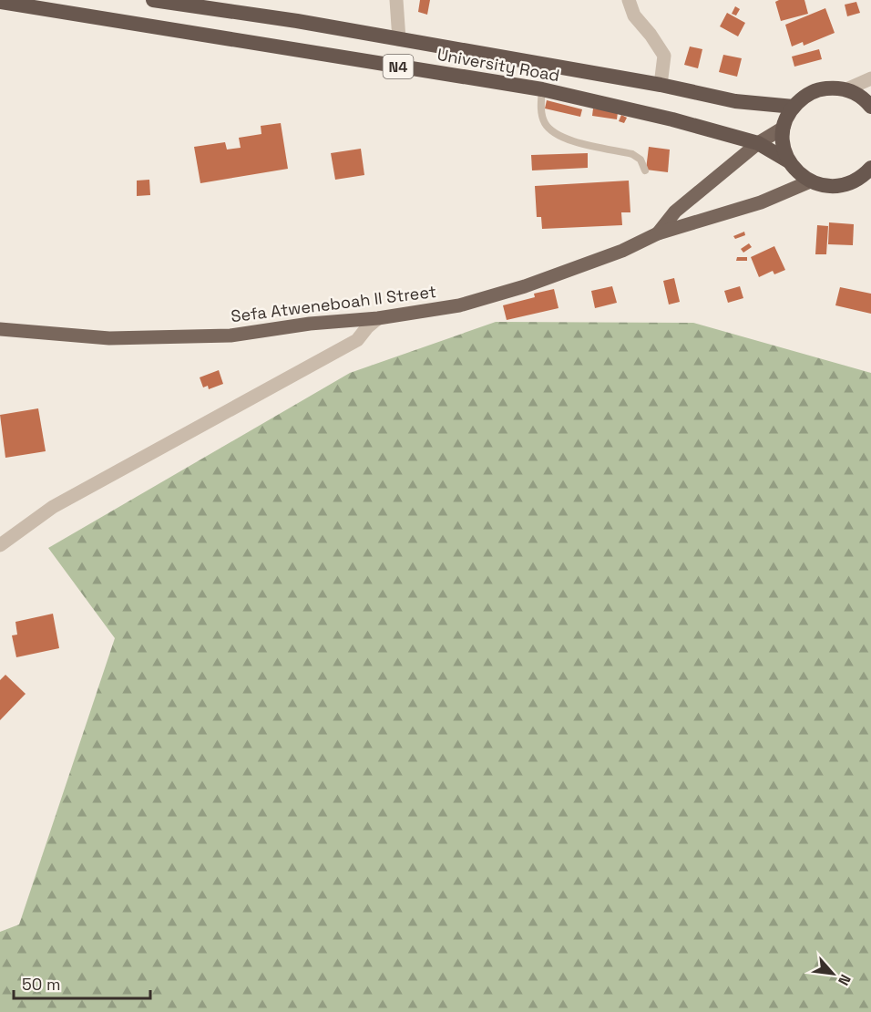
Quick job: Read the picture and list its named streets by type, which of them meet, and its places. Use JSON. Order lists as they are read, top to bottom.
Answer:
{
  "streets": {
    "highway": ["University Road", "N4"],
    "main road": ["Sefa Atweneboah II Street"]
  },
  "crossings": [
    ["University Road", "N4"],
    ["University Road", "Sefa Atweneboah II Street"],
    ["N4", "Sefa Atweneboah II Street"]
  ],
  "scale_bar": "50 m",
  "north": "bottom right"
}
